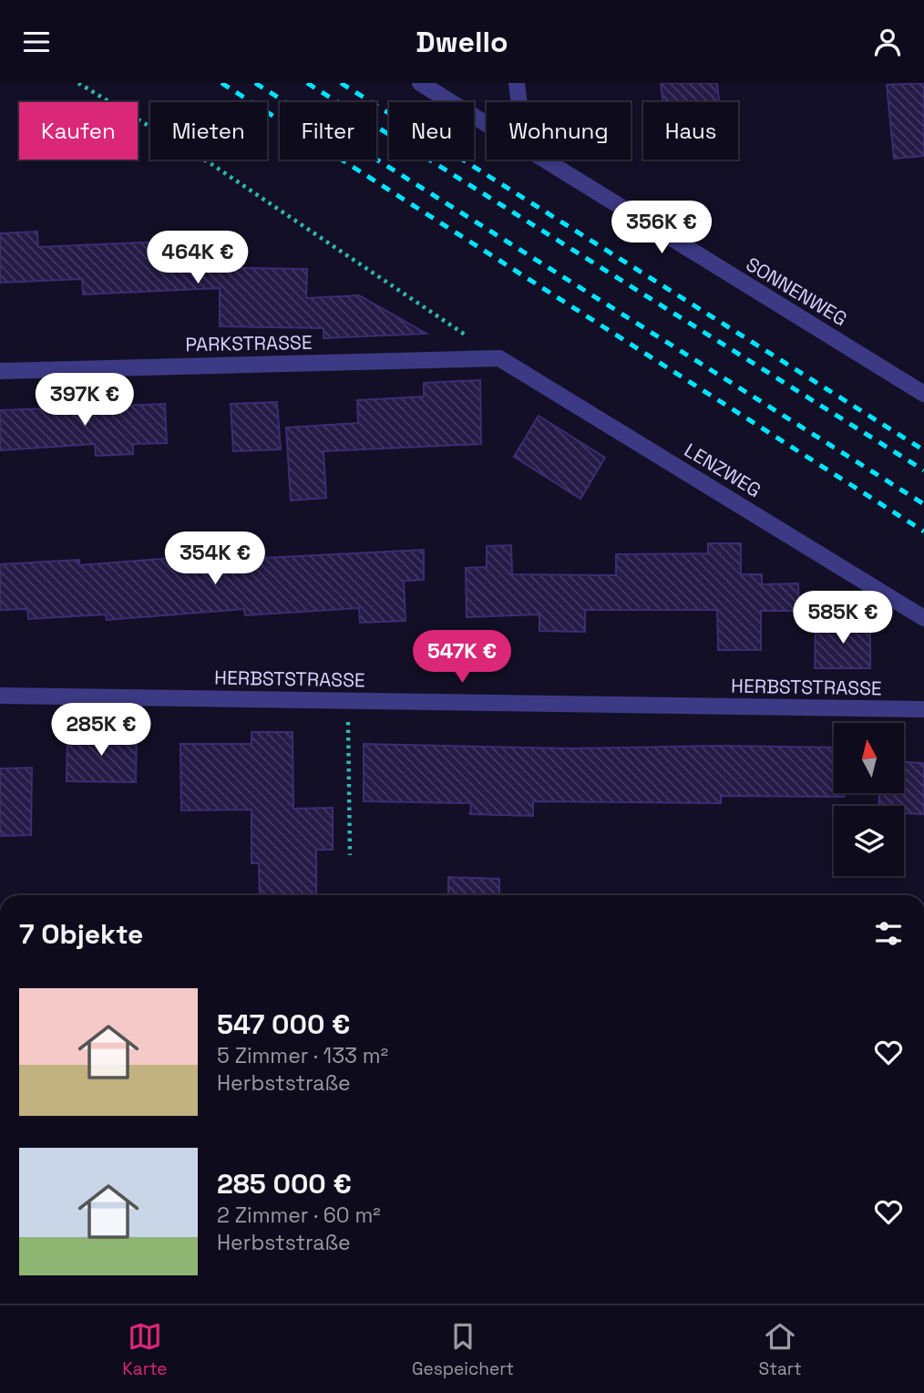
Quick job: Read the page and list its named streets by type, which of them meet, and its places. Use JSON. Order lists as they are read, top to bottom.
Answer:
{
  "streets": {
    "street": [
      "SONNENWEG",
      "PARKSTRASSE",
      "LENZWEG",
      "HERBSTSTRASSE"
    ]
  },
  "crossings": [
    ["PARKSTRASSE", "LENZWEG"]
  ],
  "north": "top",
  "page": {
    "header": "Dwello",
    "chip": [
      "Kaufen",
      "Mieten",
      "Filter",
      "Neu",
      "Wohnung",
      "Haus"
    ],
    "price": [
      "356K €",
      "464K €",
      "397K €",
      "354K €",
      "585K €",
      "547K €",
      "285K €"
    ],
    "heading": "7 Objekte",
    "list": [
      {
        "name": "547 000 €",
        "note": "5 Zimmer · 133 m² · Herbststraße"
      },
      {
        "name": "285 000 €",
        "note": "2 Zimmer · 60 m² · Herbststraße"
      }
    ],
    "tabs": ["Karte", "Gespeichert", "Start"]
  }
}
